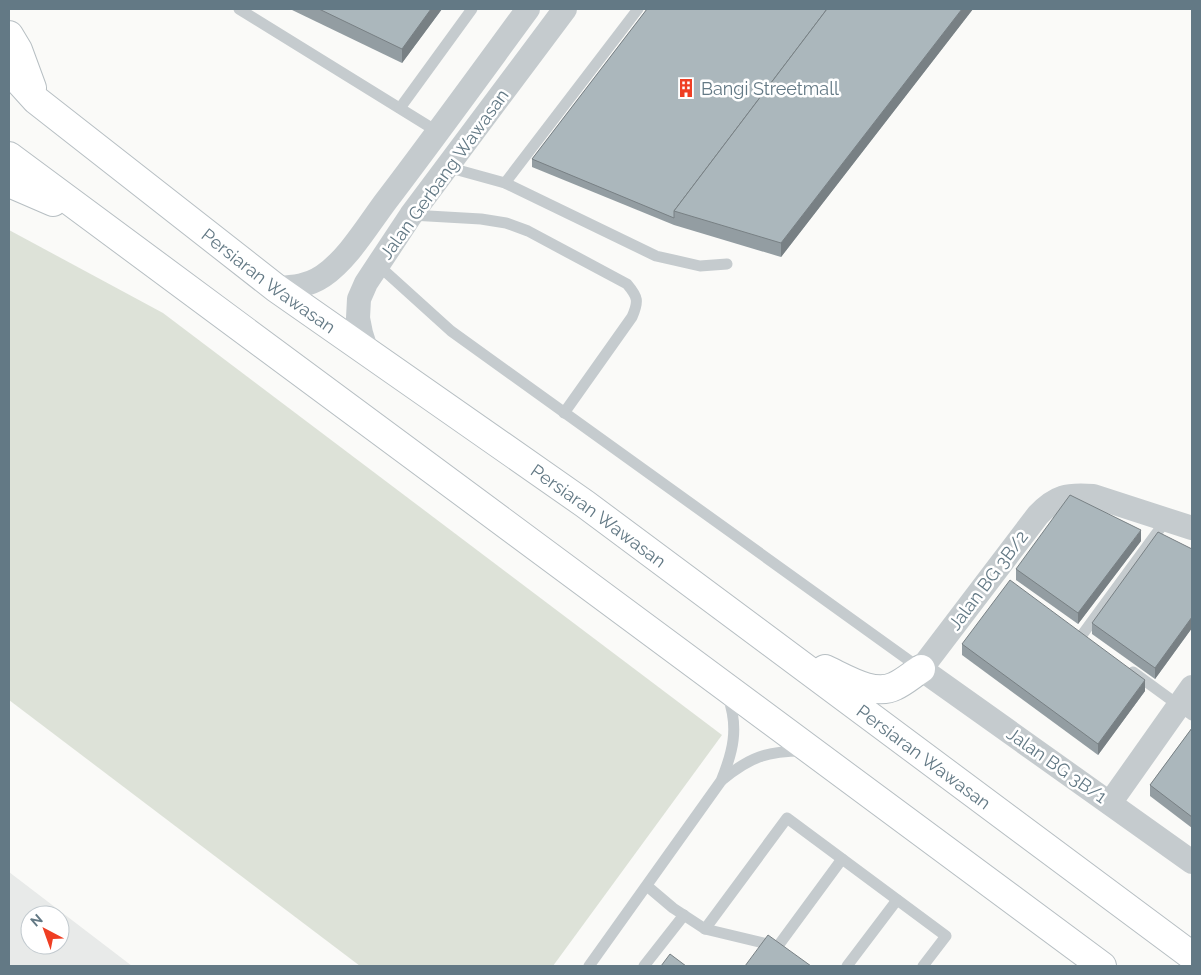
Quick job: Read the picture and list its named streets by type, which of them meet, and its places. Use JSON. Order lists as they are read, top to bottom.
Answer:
{
  "streets": {
    "main road": ["Persiaran Wawasan"],
    "street": ["Jalan Gerbang Wawasan", "Jalan BG 3B/2", "Jalan BG 3B/1"]
  },
  "crossings": [
    ["Jalan Gerbang Wawasan", "Persiaran Wawasan"],
    ["Jalan BG 3B/2", "Jalan BG 3B/1"]
  ],
  "places": {
    "building": ["Bangi Streetmall"]
  },
  "north": "top left"
}
